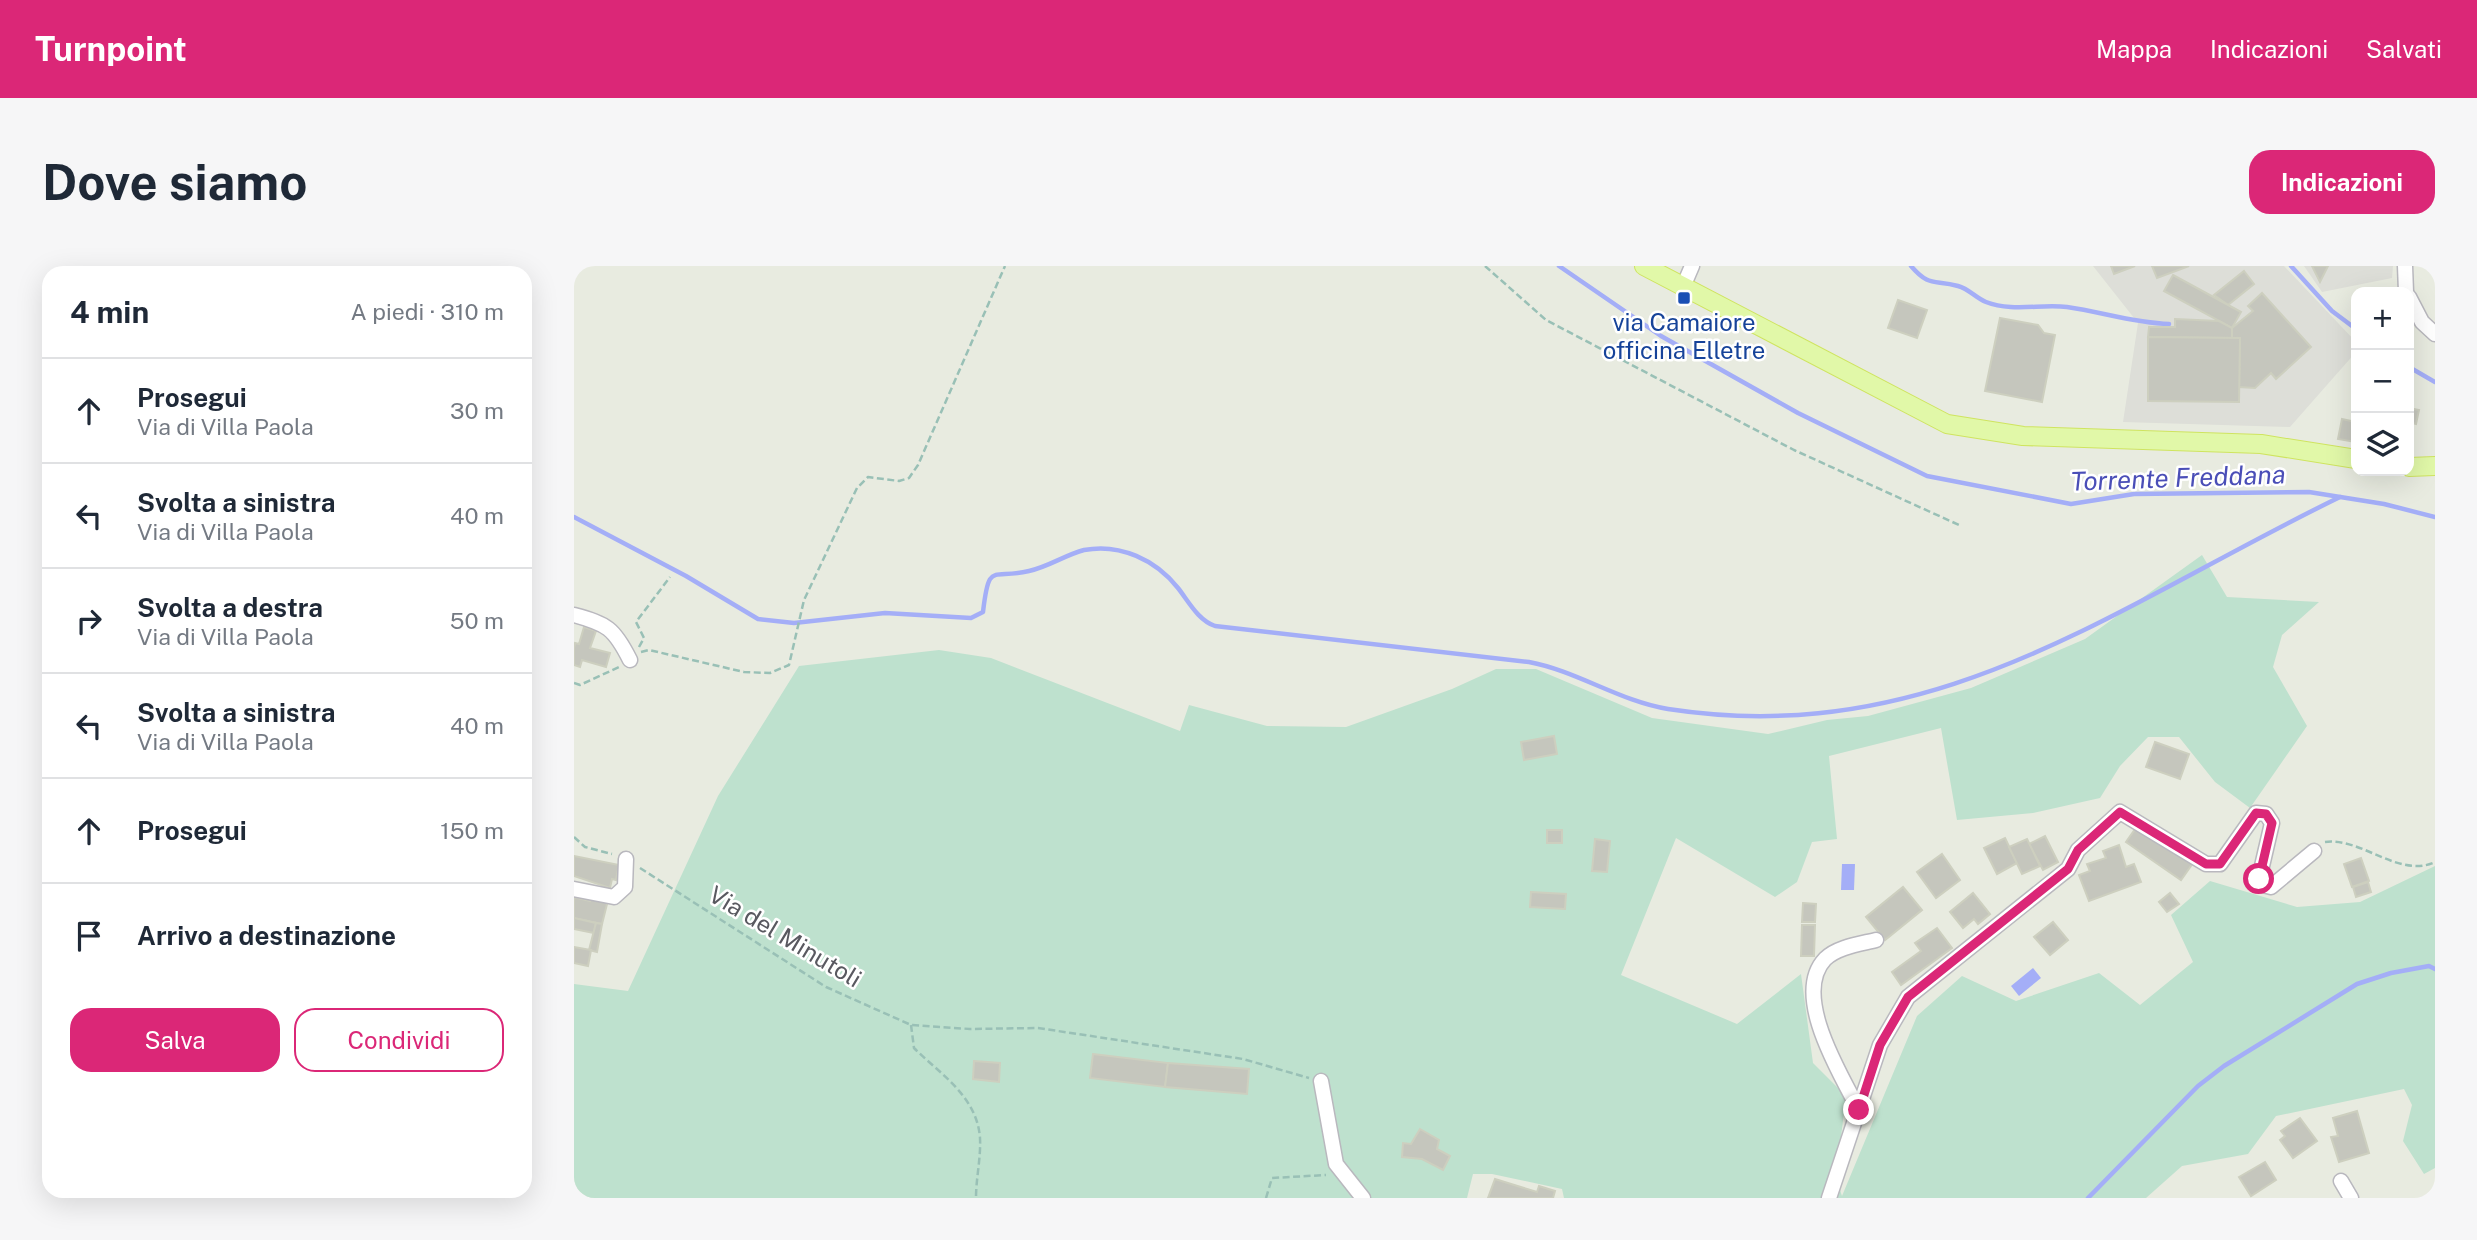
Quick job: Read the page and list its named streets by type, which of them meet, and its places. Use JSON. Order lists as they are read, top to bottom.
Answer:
{
  "streets": {
    "path": ["Via del Minutoli"]
  },
  "water": ["Torrente Freddana"],
  "places": {
    "transit": ["via Camaiore officina Elletre"]
  },
  "page": {
    "header": "Turnpoint",
    "nav": ["Mappa", "Indicazioni", "Salvati"],
    "buttons": [
      "Indicazioni",
      ["Salva", "Condividi"]
    ],
    "title": "Dove siamo",
    "heading": ["4 min", "A piedi · 310 m"],
    "map_buttons": ["+", "−"],
    "list": [
      ["Prosegui", "Via di Villa Paola", "30 m"],
      ["Svolta a sinistra", "Via di Villa Paola", "40 m"],
      ["Svolta a destra", "Via di Villa Paola", "50 m"],
      ["Svolta a sinistra", "Via di Villa Paola", "40 m"],
      ["Prosegui", "150 m"],
      "Arrivo a destinazione"
    ]
  }
}
